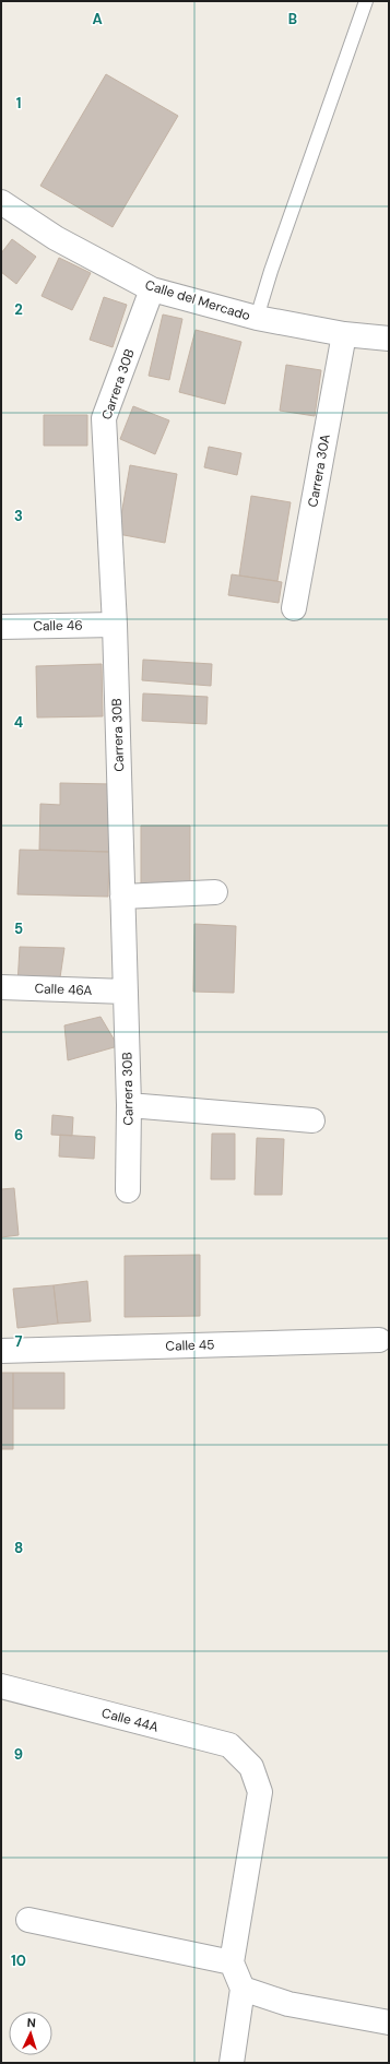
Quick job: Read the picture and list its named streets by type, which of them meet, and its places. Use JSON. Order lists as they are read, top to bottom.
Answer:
{
  "streets": {
    "street": [
      "Calle del Mercado",
      "Carrera 30B",
      "Carrera 30A",
      "Calle 46",
      "Calle 46A",
      "Calle 45",
      "Calle 44A"
    ]
  },
  "crossings": [
    ["Calle del Mercado", "Carrera 30B"],
    ["Calle del Mercado", "Carrera 30A"],
    ["Carrera 30B", "Calle 46"],
    ["Carrera 30B", "Calle 46A"]
  ],
  "north": "top",
  "grid": {
    "columns": ["A", "B"],
    "rows": [
      "1",
      "2",
      "3",
      "4",
      "5",
      "6",
      "7",
      "8",
      "9",
      "10"
    ]
  }
}
